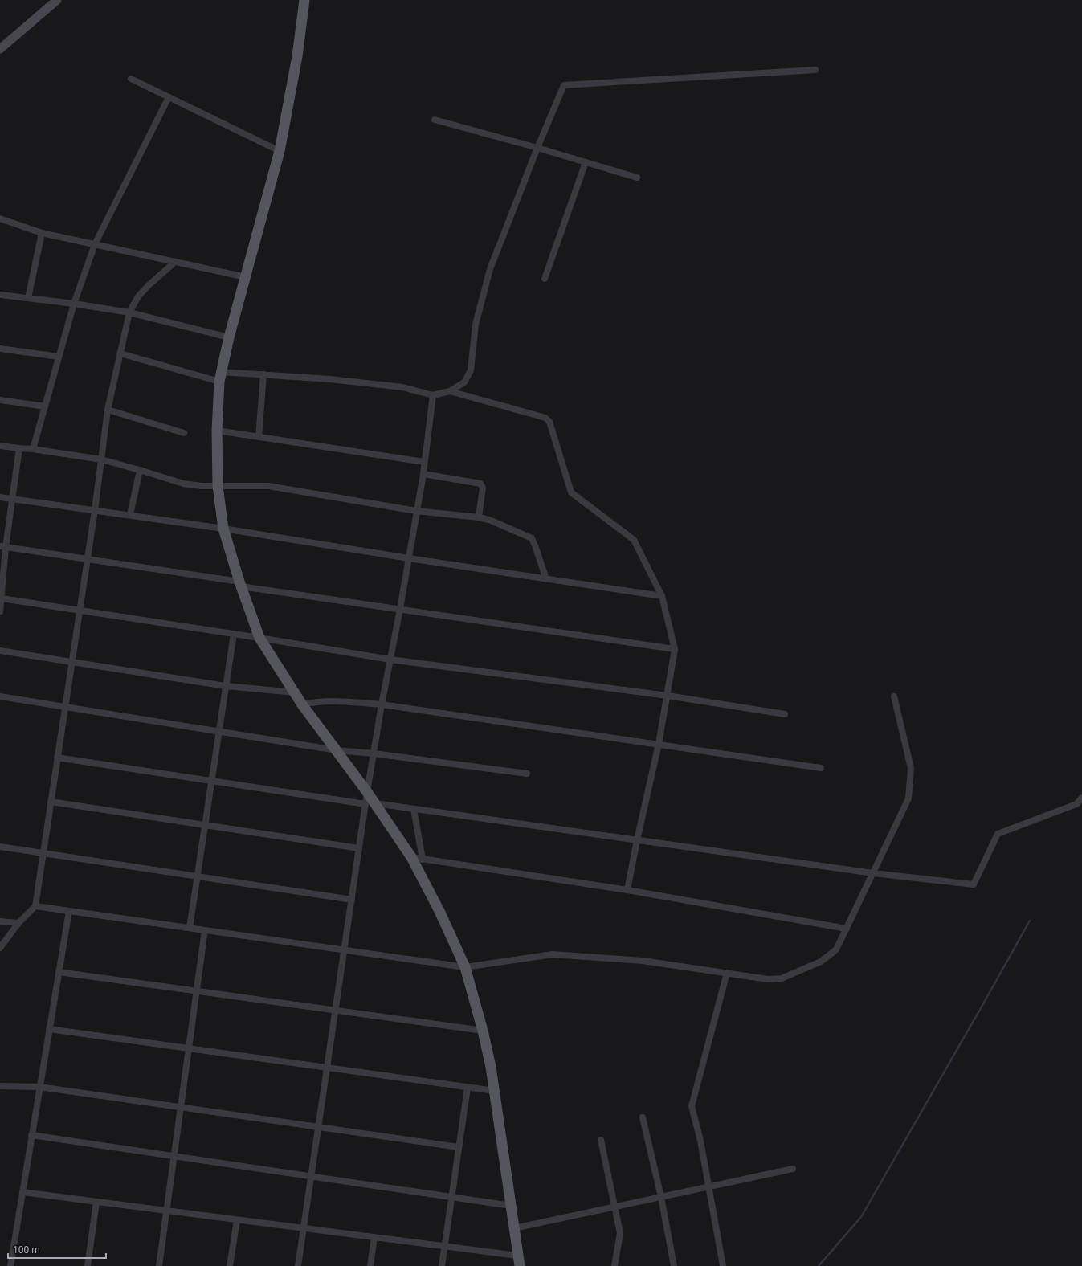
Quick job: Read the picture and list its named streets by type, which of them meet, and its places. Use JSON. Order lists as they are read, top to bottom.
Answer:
{
  "scale_bar": "100 m"
}
